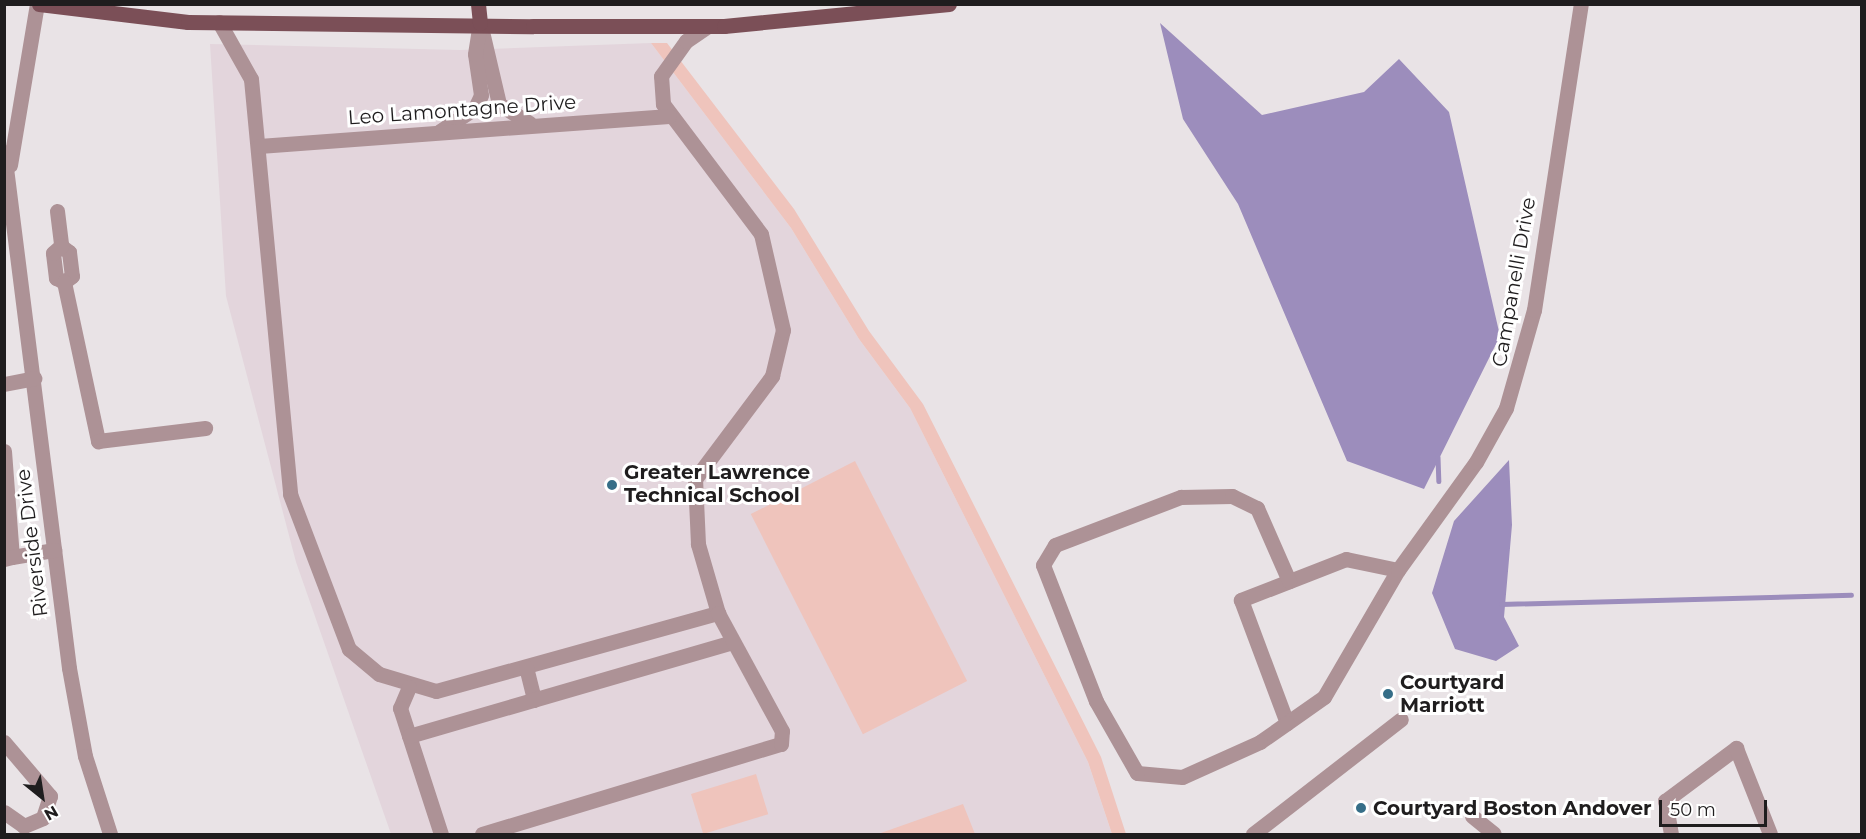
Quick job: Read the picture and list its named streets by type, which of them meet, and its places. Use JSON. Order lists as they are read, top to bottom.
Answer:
{
  "streets": {
    "street": ["Leo Lamontagne Drive", "Campanelli Drive", "Riverside Drive"]
  },
  "places": ["Greater Lawrence Technical School", "Courtyard Marriott", "Courtyard Boston Andover"],
  "scale_bar": "50 m",
  "north": "bottom right"
}
